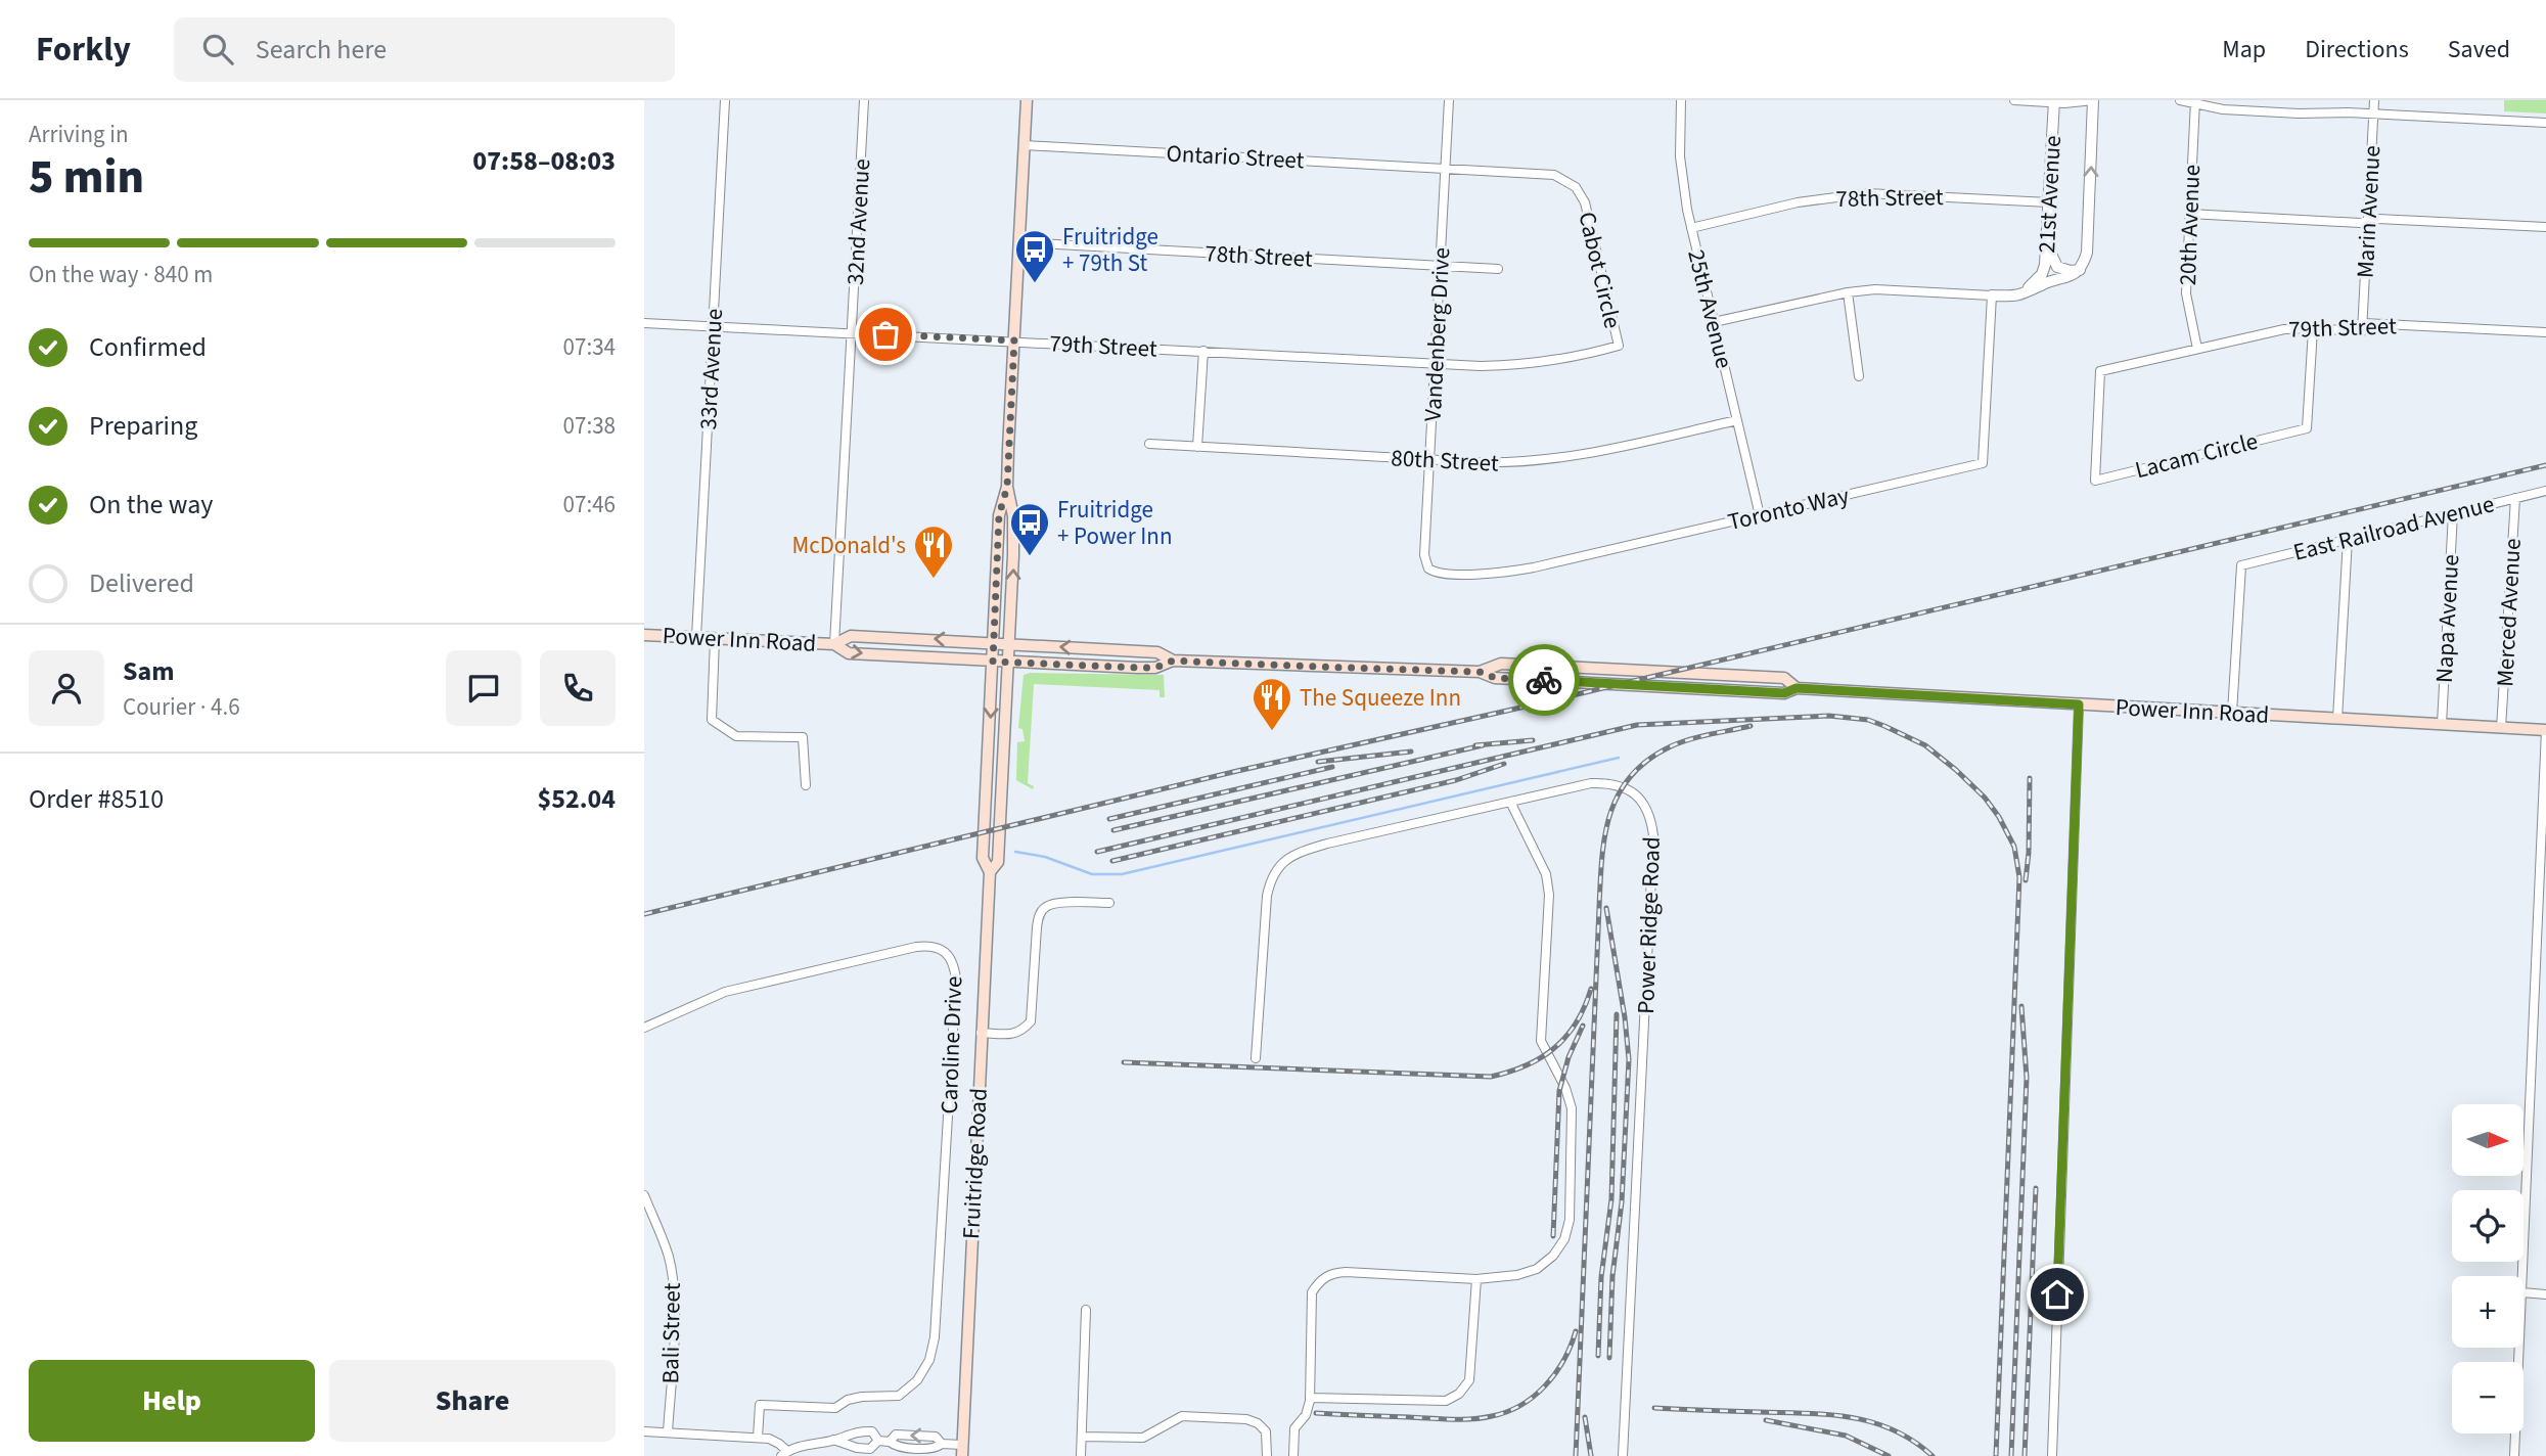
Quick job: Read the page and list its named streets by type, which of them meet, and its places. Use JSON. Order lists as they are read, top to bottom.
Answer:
{
  "streets": {
    "main road": ["Power Inn Road", "Fruitridge Road"],
    "street": [
      "Ontario Street",
      "21st Avenue",
      "78th Street",
      "Marin Avenue",
      "32nd Avenue",
      "20th Avenue",
      "Cabot Circle",
      "25th Avenue",
      "79th Street",
      "Vandenberg Drive",
      "33rd Avenue",
      "Lacam Circle",
      "80th Street",
      "Toronto Way",
      "East Railroad Avenue",
      "Merced Avenue",
      "Napa Avenue",
      "Power Ridge Road",
      "Caroline Drive",
      "Bali Street"
    ]
  },
  "crossings": [
    ["Ontario Street", "Cabot Circle"],
    ["Ontario Street", "Vandenberg Drive"],
    ["Ontario Street", "Fruitridge Road"],
    ["21st Avenue", "78th Street"],
    ["78th Street", "25th Avenue"],
    ["78th Street", "Vandenberg Drive"],
    ["78th Street", "Fruitridge Road"],
    ["Marin Avenue", "79th Street"],
    ["32nd Avenue", "79th Street"],
    ["32nd Avenue", "Power Inn Road"],
    ["20th Avenue", "79th Street"],
    ["Cabot Circle", "79th Street"],
    ["Cabot Circle", "Vandenberg Drive"],
    ["25th Avenue", "80th Street"],
    ["25th Avenue", "Toronto Way"],
    ["79th Street", "Vandenberg Drive"],
    ["79th Street", "33rd Avenue"],
    ["79th Street", "Lacam Circle"],
    ["79th Street", "Fruitridge Road"],
    ["Vandenberg Drive", "80th Street"],
    ["Vandenberg Drive", "Toronto Way"],
    ["33rd Avenue", "Power Inn Road"],
    ["East Railroad Avenue", "Merced Avenue"],
    ["East Railroad Avenue", "Napa Avenue"],
    ["East Railroad Avenue", "Power Inn Road"],
    ["Merced Avenue", "Power Inn Road"],
    ["Napa Avenue", "Power Inn Road"],
    ["Power Inn Road", "Fruitridge Road"]
  ],
  "places": {
    "bus stop": ["Fruitridge + 79th St", "Fruitridge + Power Inn"],
    "restaurant": ["McDonald's", "The Squeeze Inn"]
  },
  "north": "right",
  "page": {
    "header": "Forkly",
    "search": "Search here",
    "nav": ["Map", "Directions", "Saved"],
    "heading": ["5 min", "Arriving in", "07:58–08:03"],
    "panel": [
      "Sam",
      "Courier · 4.6",
      "Order #8510",
      "$52.04"
    ],
    "bar": "On the way · 840 m",
    "list": [
      ["Confirmed", "07:34"],
      ["Preparing", "07:38"],
      ["On the way", "07:46"],
      "Delivered"
    ],
    "map_buttons": ["+", "−"],
    "buttons": ["Help", "Share"]
  }
}
